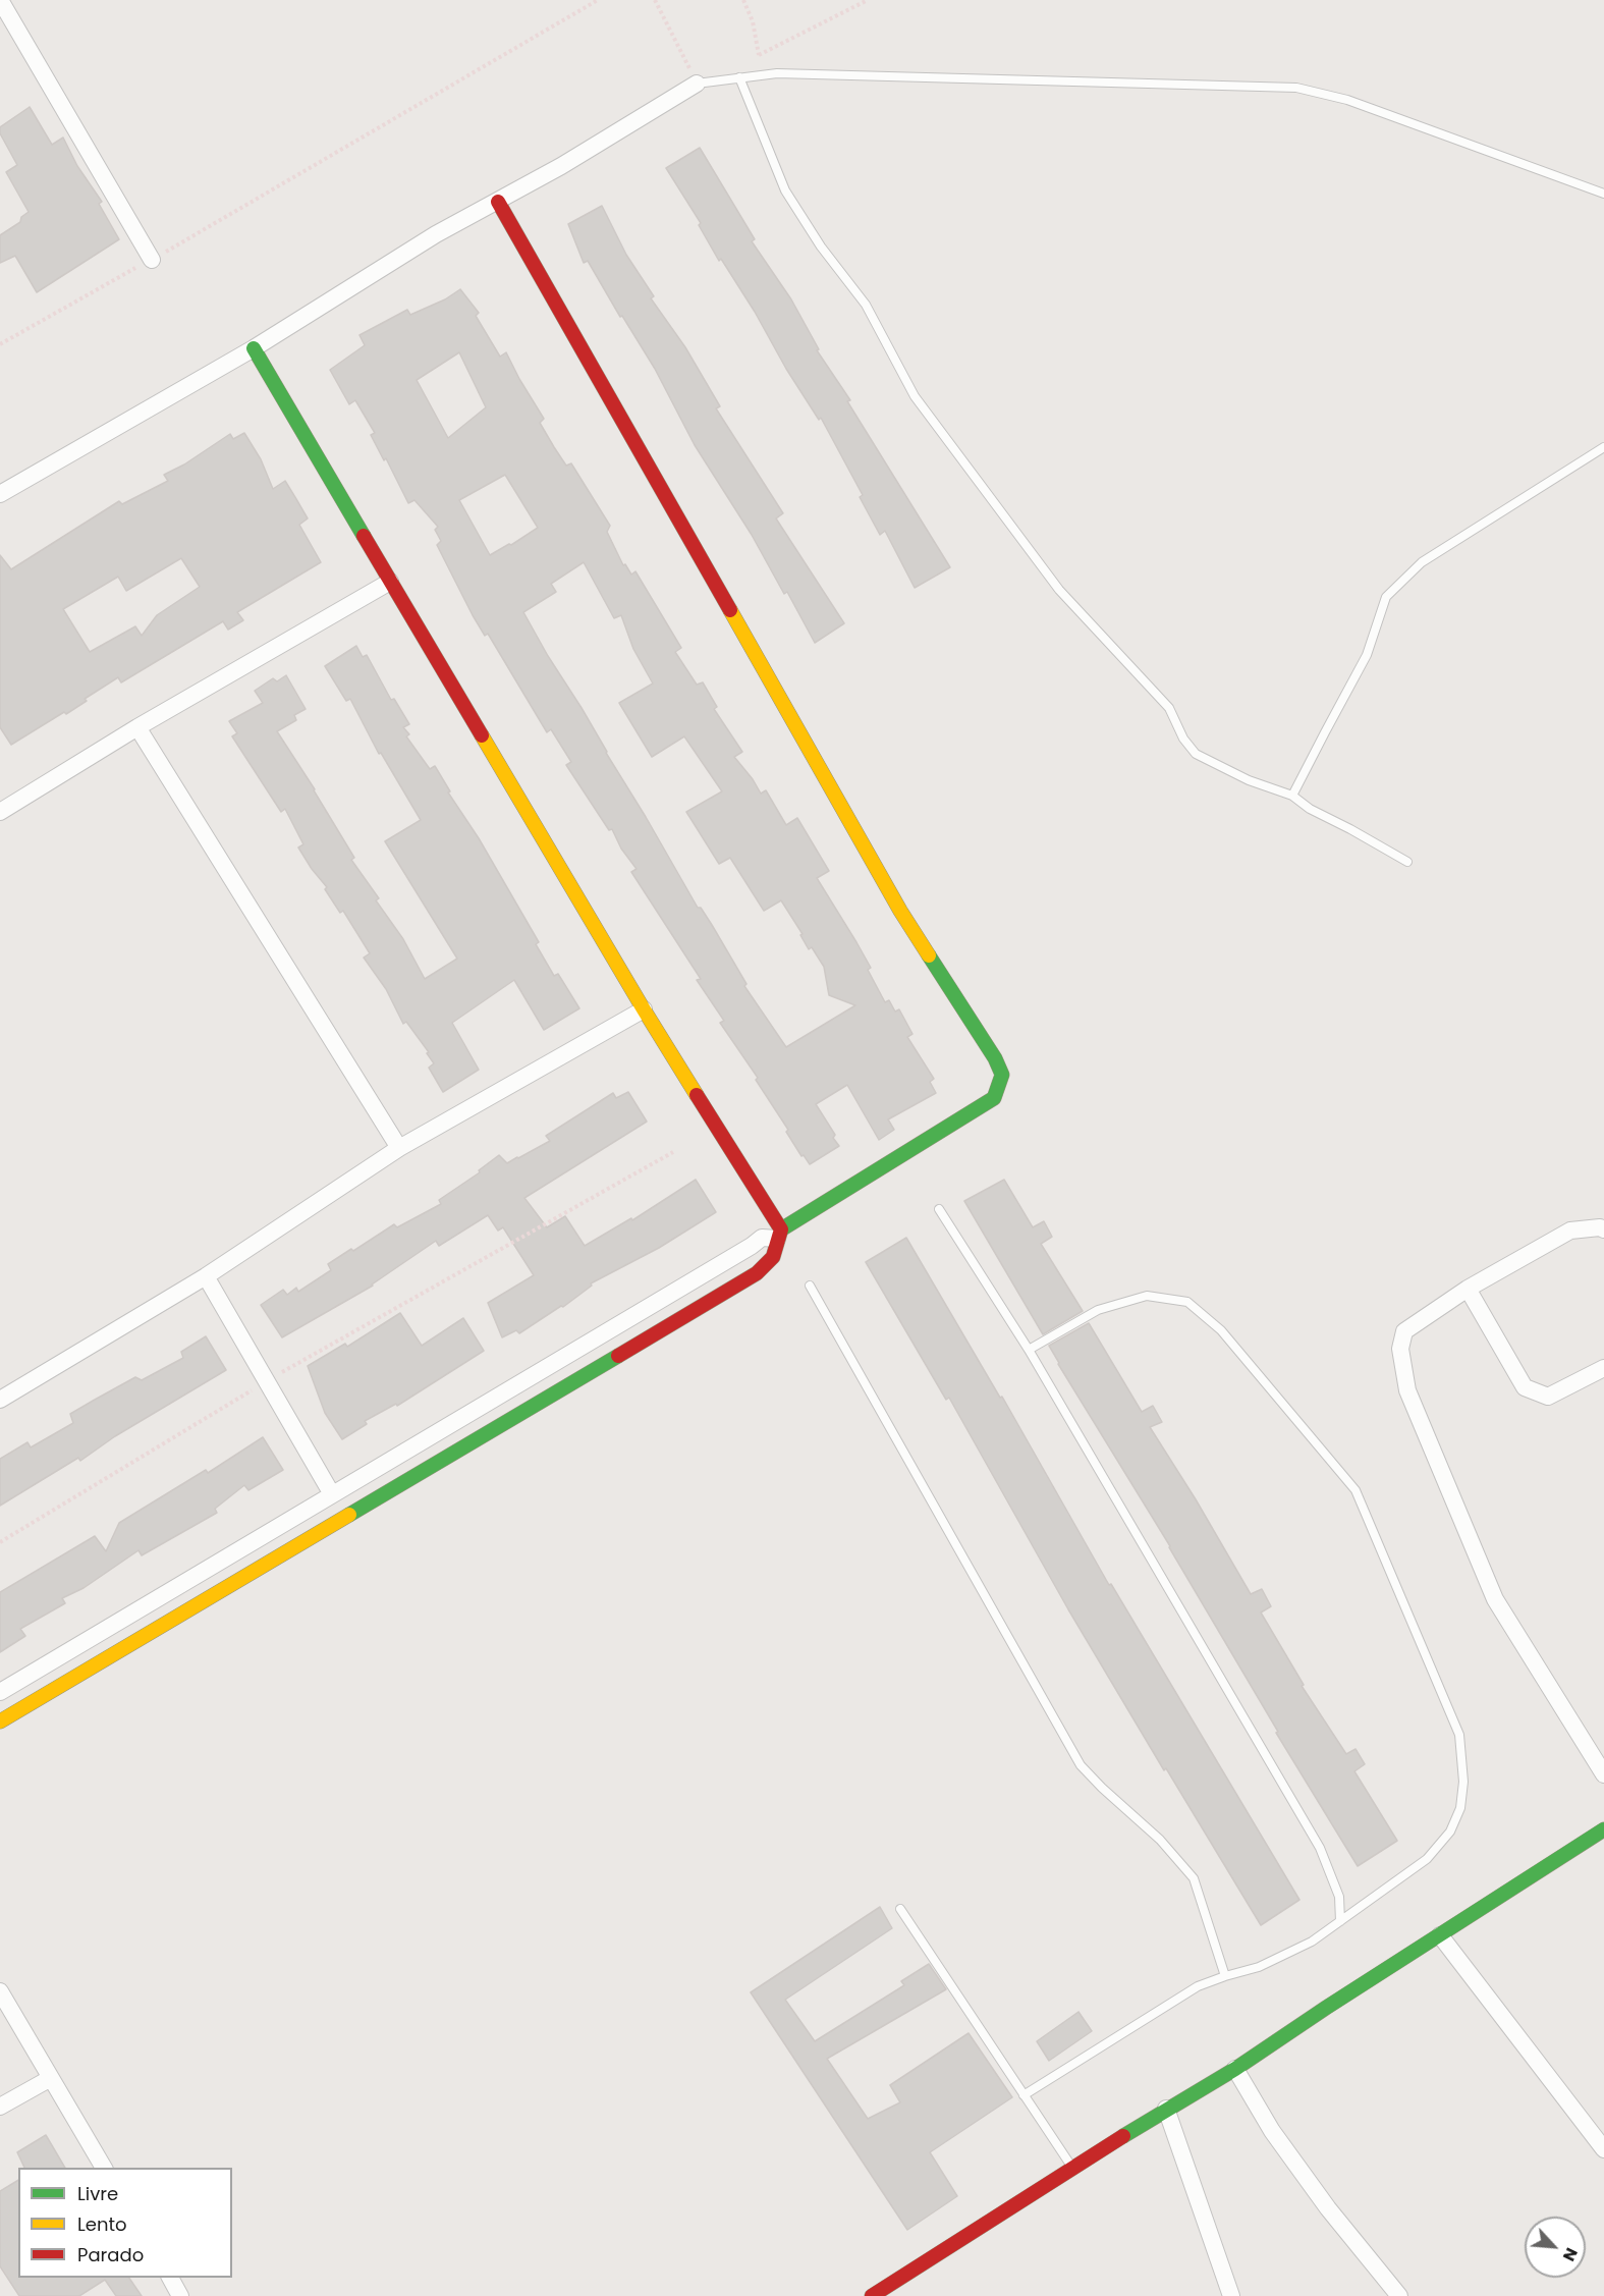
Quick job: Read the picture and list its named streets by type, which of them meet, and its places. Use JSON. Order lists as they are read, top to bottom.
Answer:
{
  "legend": ["Livre", "Lento", "Parado"],
  "north": "bottom right"
}
